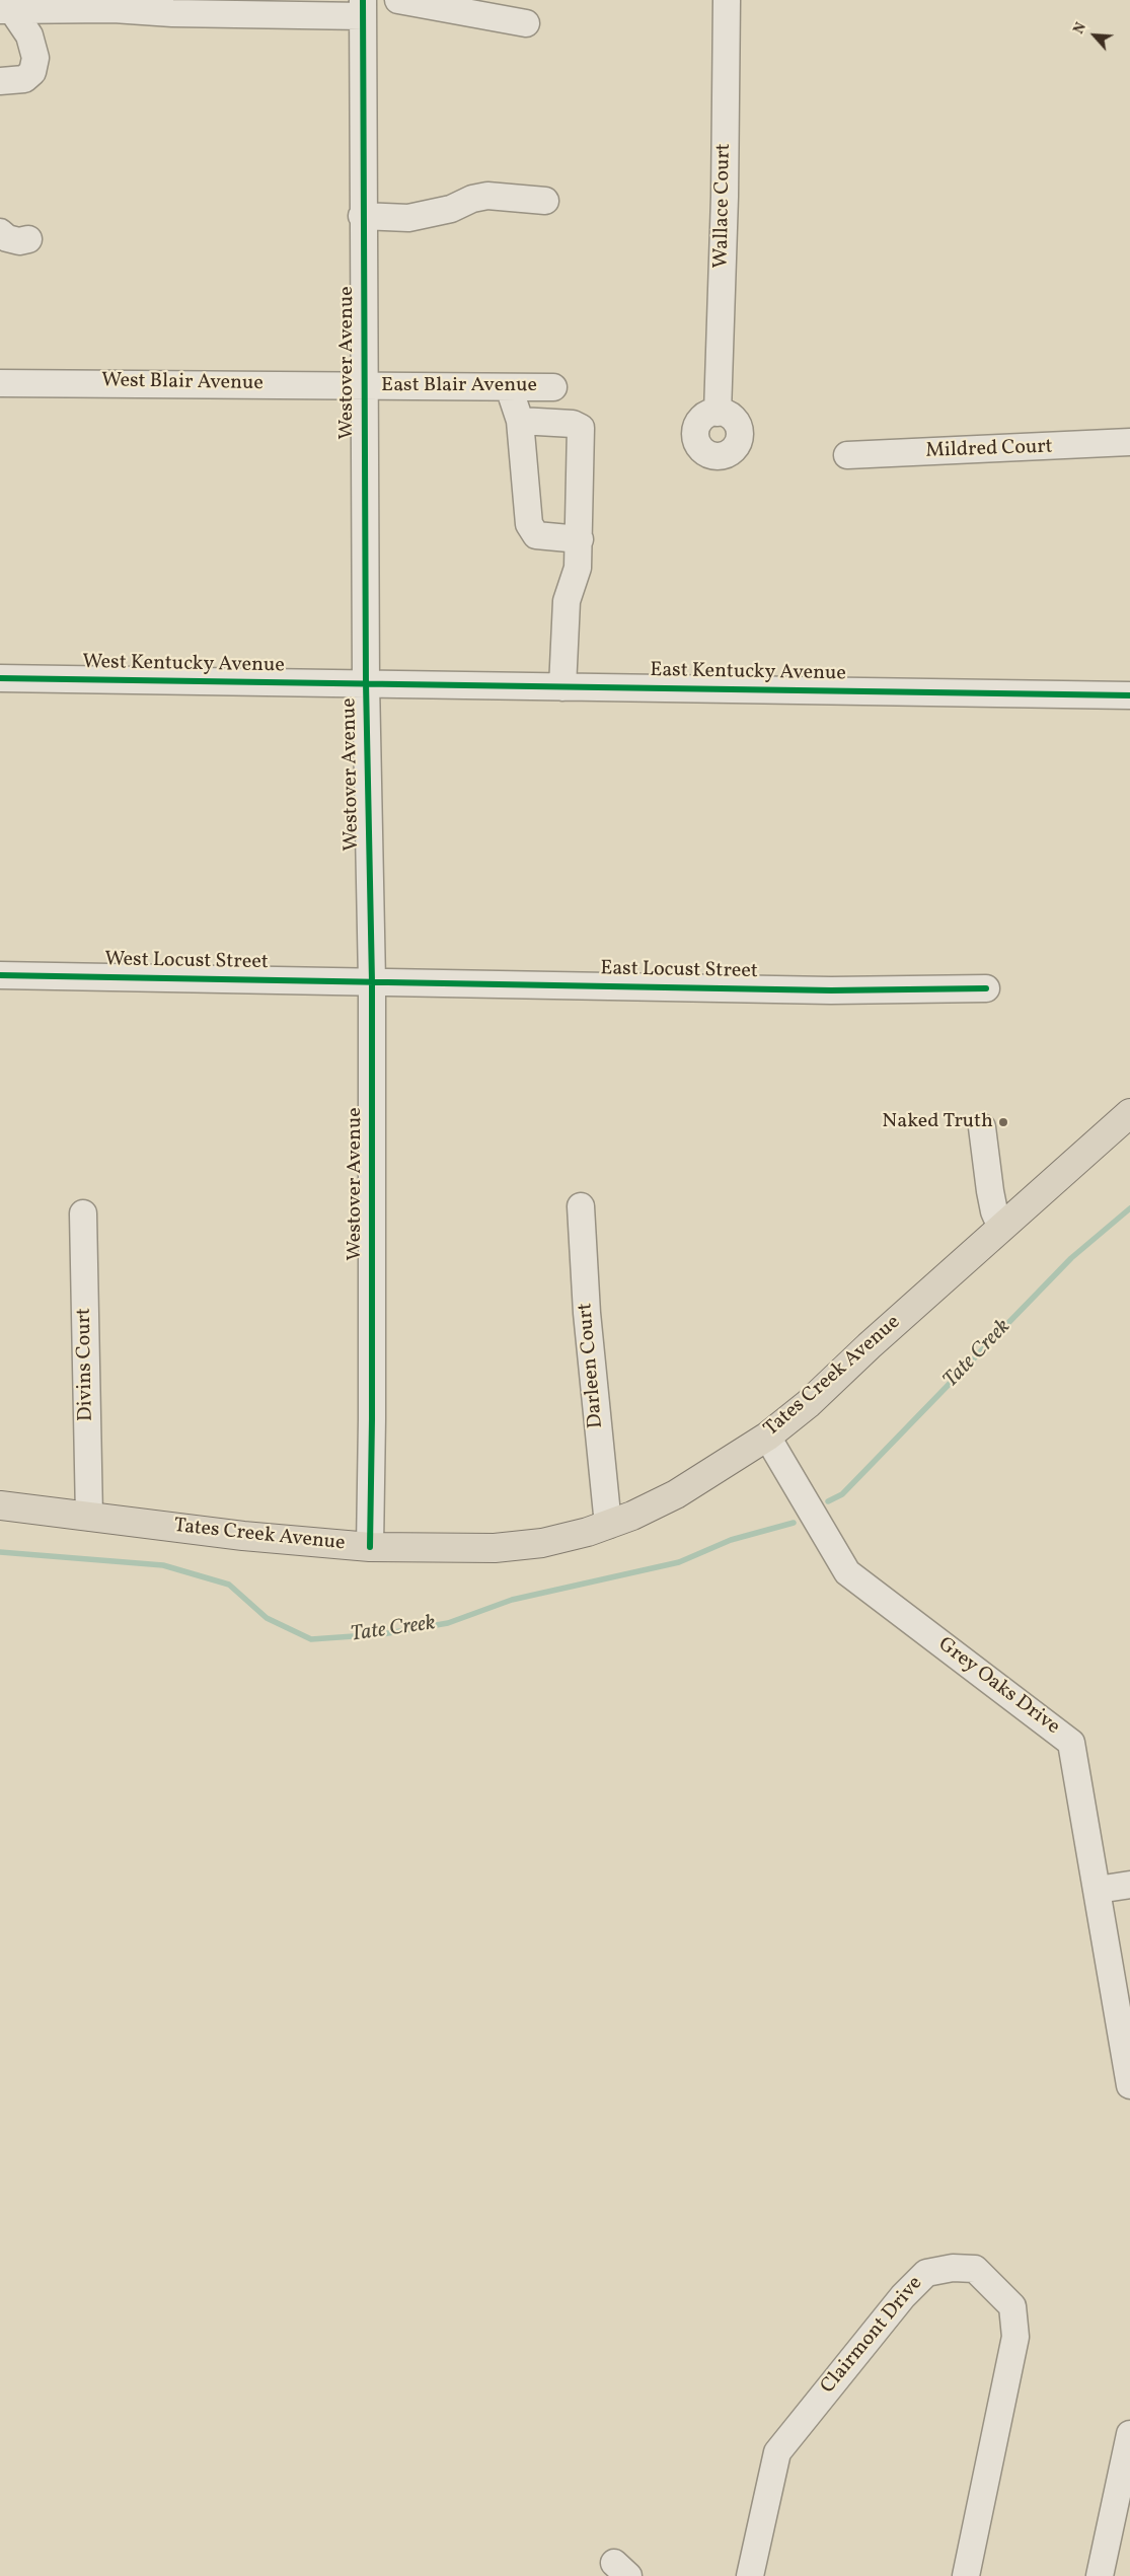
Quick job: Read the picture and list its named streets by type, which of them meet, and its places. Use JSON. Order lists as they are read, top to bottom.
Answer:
{
  "streets": {
    "main road": ["Tates Creek Avenue"],
    "street": [
      "Wallace Court",
      "Westover Avenue",
      "West Blair Avenue",
      "East Blair Avenue",
      "Mildred Court",
      "West Kentucky Avenue",
      "East Kentucky Avenue",
      "West Locust Street",
      "East Locust Street",
      "Divins Court",
      "Darleen Court",
      "Grey Oaks Drive",
      "Clairmont Drive"
    ]
  },
  "crossings": [
    ["Westover Avenue", "West Blair Avenue"],
    ["Westover Avenue", "East Blair Avenue"],
    ["Westover Avenue", "West Kentucky Avenue"],
    ["Westover Avenue", "East Kentucky Avenue"],
    ["Westover Avenue", "West Locust Street"],
    ["Westover Avenue", "East Locust Street"],
    ["Westover Avenue", "Tates Creek Avenue"],
    ["West Blair Avenue", "East Blair Avenue"],
    ["West Kentucky Avenue", "East Kentucky Avenue"],
    ["West Locust Street", "East Locust Street"],
    ["Divins Court", "Tates Creek Avenue"],
    ["Darleen Court", "Tates Creek Avenue"],
    ["Tates Creek Avenue", "Grey Oaks Drive"]
  ],
  "water": ["Tate Creek"],
  "places": ["Naked Truth"],
  "north": "top left"
}
